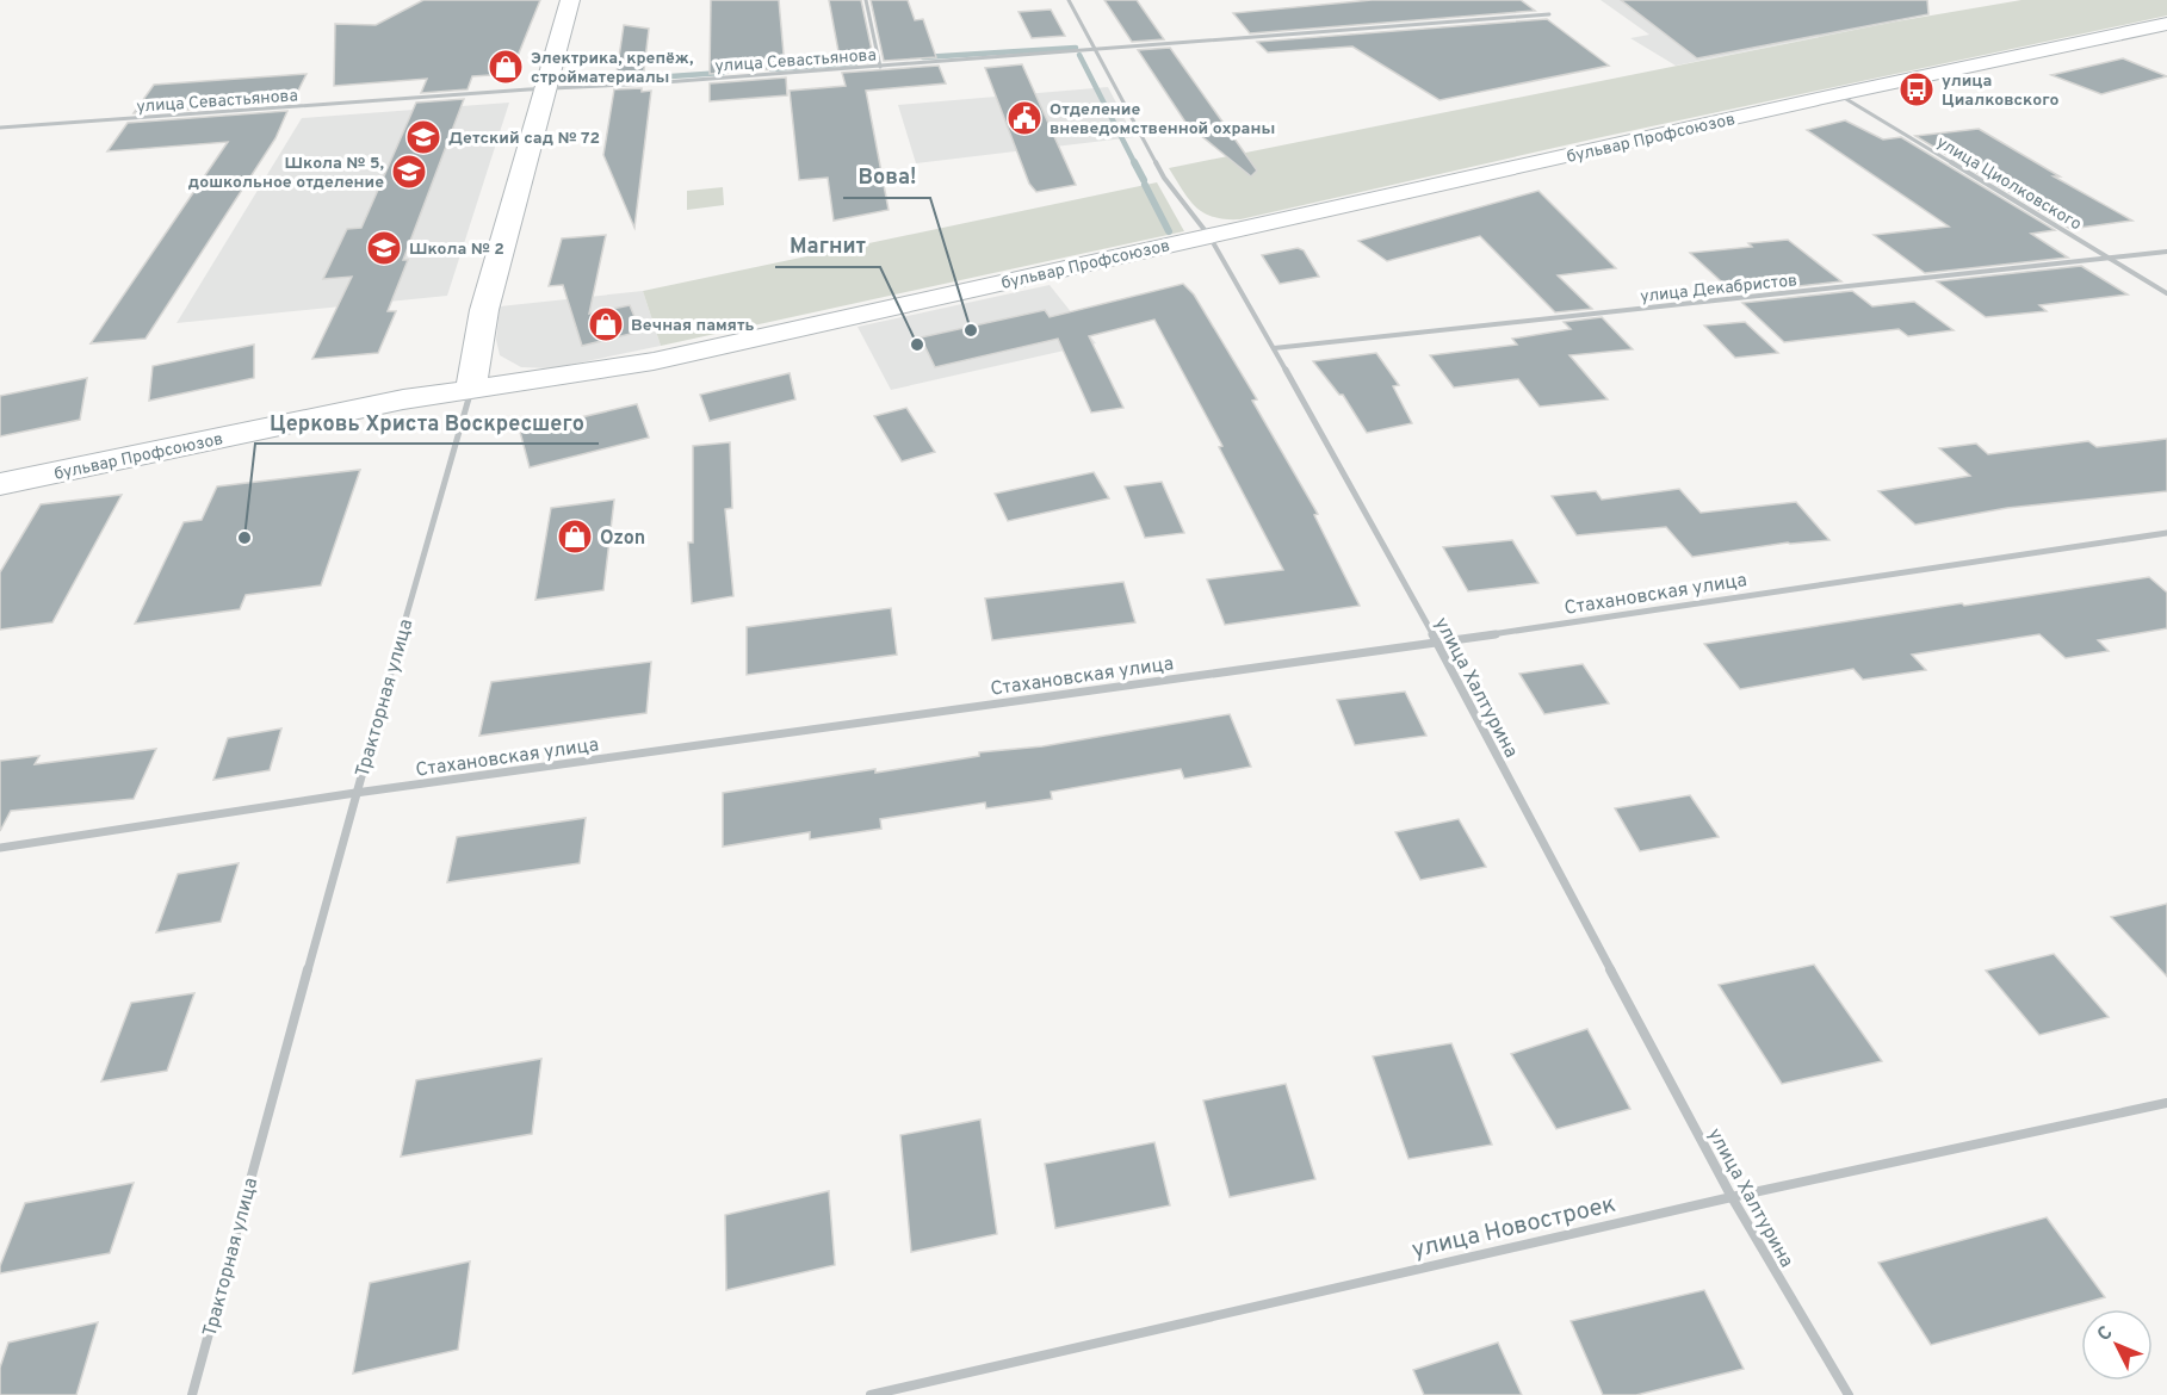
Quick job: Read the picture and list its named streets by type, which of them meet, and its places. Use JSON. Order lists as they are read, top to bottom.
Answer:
{
  "streets": {
    "main road": ["бульвар Профсоюзов", "Тракторная улица"],
    "street": [
      "улица Севастьянова",
      "улица Циолковского",
      "улица Декабристов",
      "Стахановская улица",
      "улица Халтурина",
      "улица Новостроек"
    ]
  },
  "crossings": [
    ["улица Севастьянова", "улица Халтурина"],
    ["улица Севастьянова", "Тракторная улица"],
    ["бульвар Профсоюзов", "улица Циолковского"],
    ["бульвар Профсоюзов", "улица Халтурина"],
    ["бульвар Профсоюзов", "Тракторная улица"],
    ["улица Циолковского", "улица Декабристов"],
    ["улица Декабристов", "улица Халтурина"],
    ["Стахановская улица", "улица Халтурина"],
    ["Стахановская улица", "Тракторная улица"],
    ["улица Халтурина", "улица Новостроек"]
  ],
  "places": {
    "shop": ["Электрика, крепёж, стройматериалы", "Вечная память", "Ozon"],
    "bus stop": ["улица Циалковского"],
    "public building": ["Отделение вневедомственной охраны"],
    "school or university": ["Детский сад № 72", "Школа № 5, дошкольное отделение", "Школа № 2"],
    "other": ["Вова!", "Магнит", "Церковь Христа Воскресшего"]
  },
  "north": "top left"
}
